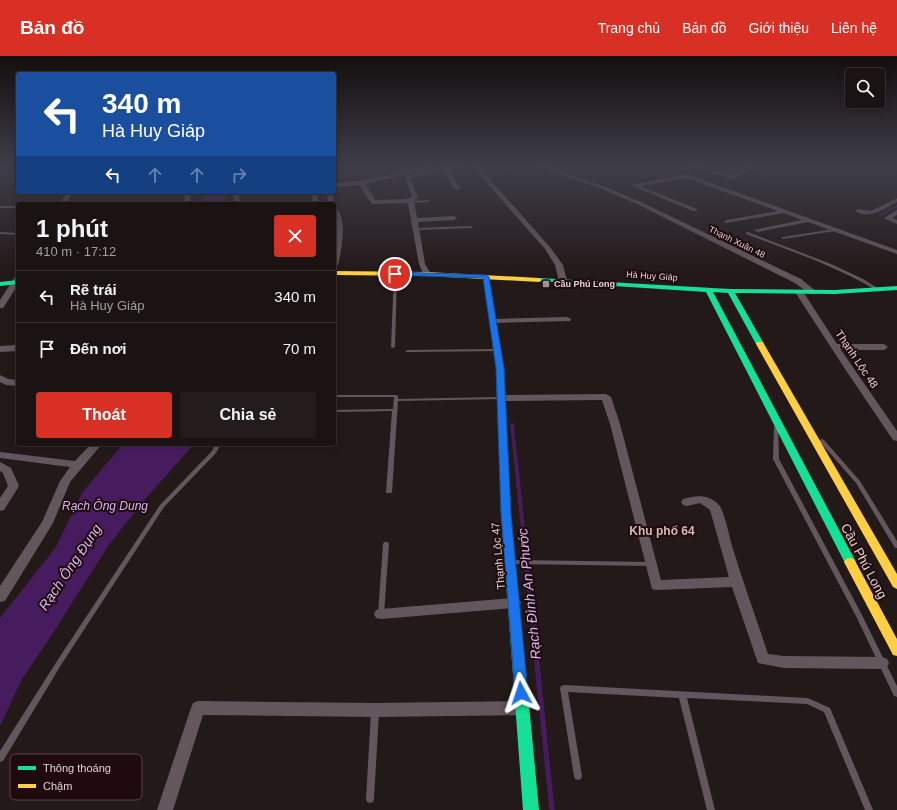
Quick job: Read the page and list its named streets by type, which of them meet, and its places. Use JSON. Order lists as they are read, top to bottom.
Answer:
{
  "streets": {
    "main road": ["Hà Huy Giáp", "Thạnh Lộc 47", "Cầu Phú Long"],
    "street": ["Thạnh Xuân 48", "Thạnh Lộc 48"]
  },
  "crossings": [
    ["Thạnh Xuân 48", "Hà Huy Giáp"],
    ["Hà Huy Giáp", "Thạnh Lộc 48"],
    ["Hà Huy Giáp", "Thạnh Lộc 47"],
    ["Hà Huy Giáp", "Cầu Phú Long"]
  ],
  "districts": ["Khu phố 64"],
  "water": ["Rạch Ông Dung", "Rạch Ông Đụng", "Rạch Đình An Phước"],
  "places": {
    "transit": ["Cầu Phú Long"]
  },
  "legend": ["Thông thoáng", "Chậm"],
  "page": {
    "header": "Bản đồ",
    "nav": [
      "Trang chủ",
      "Bản đồ",
      "Giới thiệu",
      "Liên hệ"
    ],
    "turn": ["340 m", "Hà Huy Giáp"],
    "heading": ["1 phút", "410 m · 17:12"],
    "list": [
      {
        "name": "Rẽ trái",
        "note": "Hà Huy Giáp",
        "value": "340 m"
      },
      {
        "name": "Đến nơi",
        "value": "70 m"
      }
    ],
    "buttons": ["Thoát", "Chia sẻ"]
  }
}
